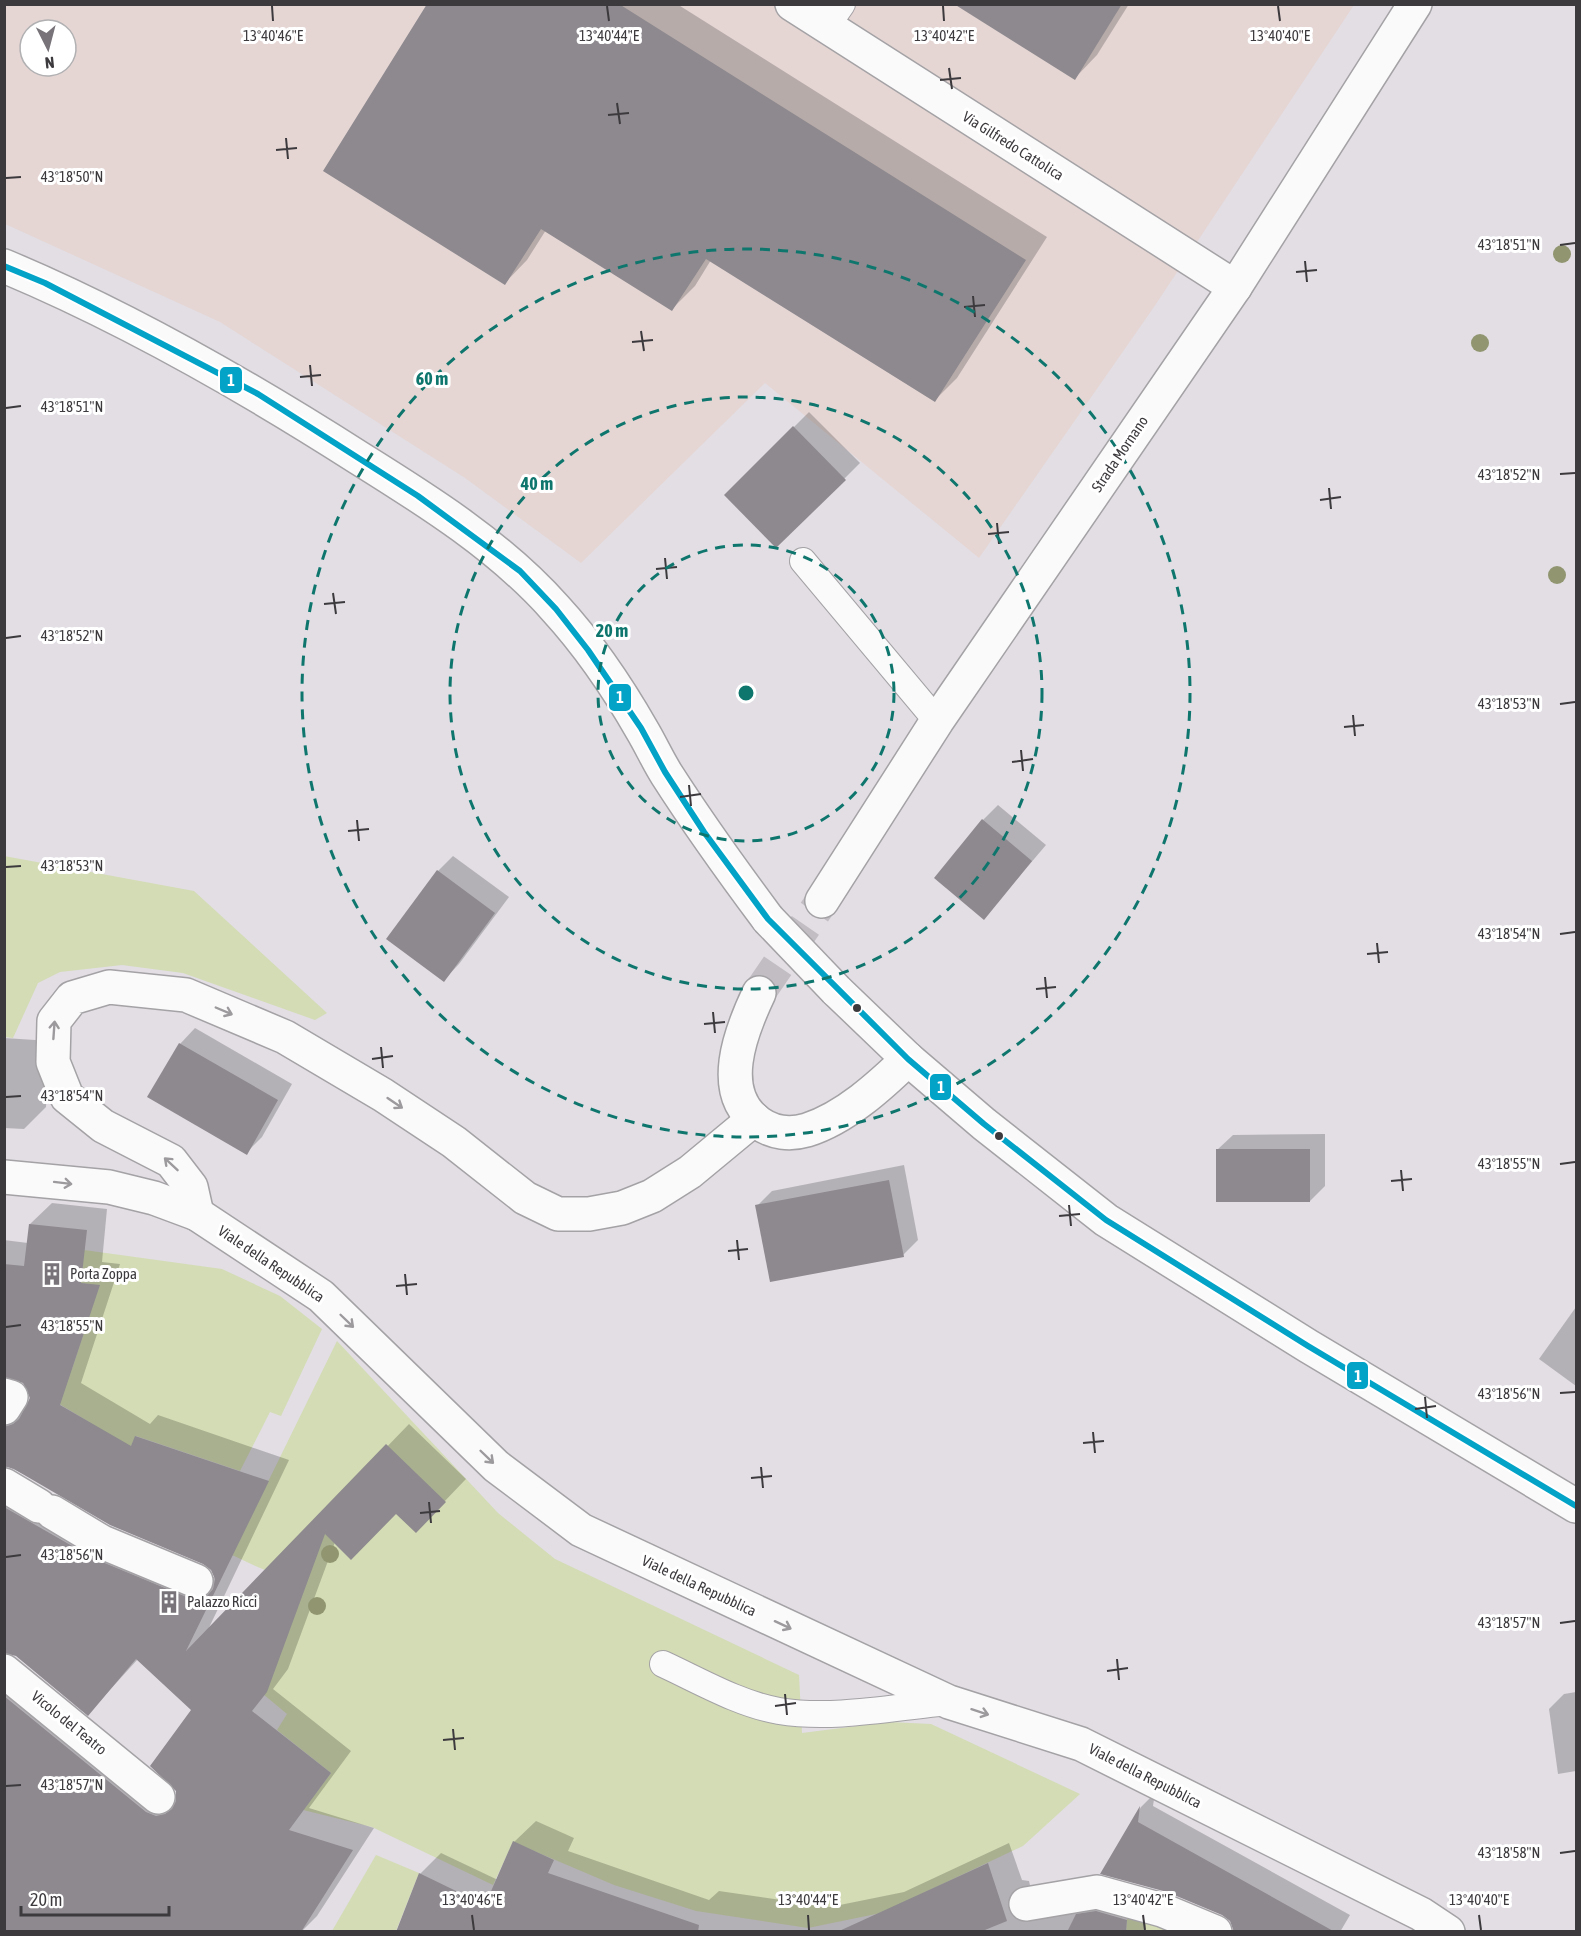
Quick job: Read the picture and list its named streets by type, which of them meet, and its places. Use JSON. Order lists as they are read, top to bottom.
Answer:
{
  "streets": {
    "street": [
      "Via Gilfredo Cattolica",
      "Strada Mornano",
      "Viale della Repubblica",
      "Vicolo del Teatro"
    ]
  },
  "crossings": [
    ["Via Gilfredo Cattolica", "Strada Mornano"]
  ],
  "one_way": ["Viale della Repubblica"],
  "places": {
    "building": ["Porta Zoppa", "Palazzo Ricci"]
  },
  "lines": ["transit line 1"],
  "scale_bar": "20 m",
  "north": "bottom",
  "coordinates": [
    "13°40'46\"E",
    "13°40'44\"E",
    "13°40'42\"E",
    "13°40'40\"E",
    "43°18'50\"N",
    "43°18'51\"N",
    "43°18'52\"N",
    "43°18'53\"N",
    "43°18'54\"N",
    "43°18'55\"N",
    "43°18'56\"N",
    "43°18'57\"N",
    "43°18'58\"N"
  ],
  "rings": ["60 m", "40 m", "20 m"]
}
